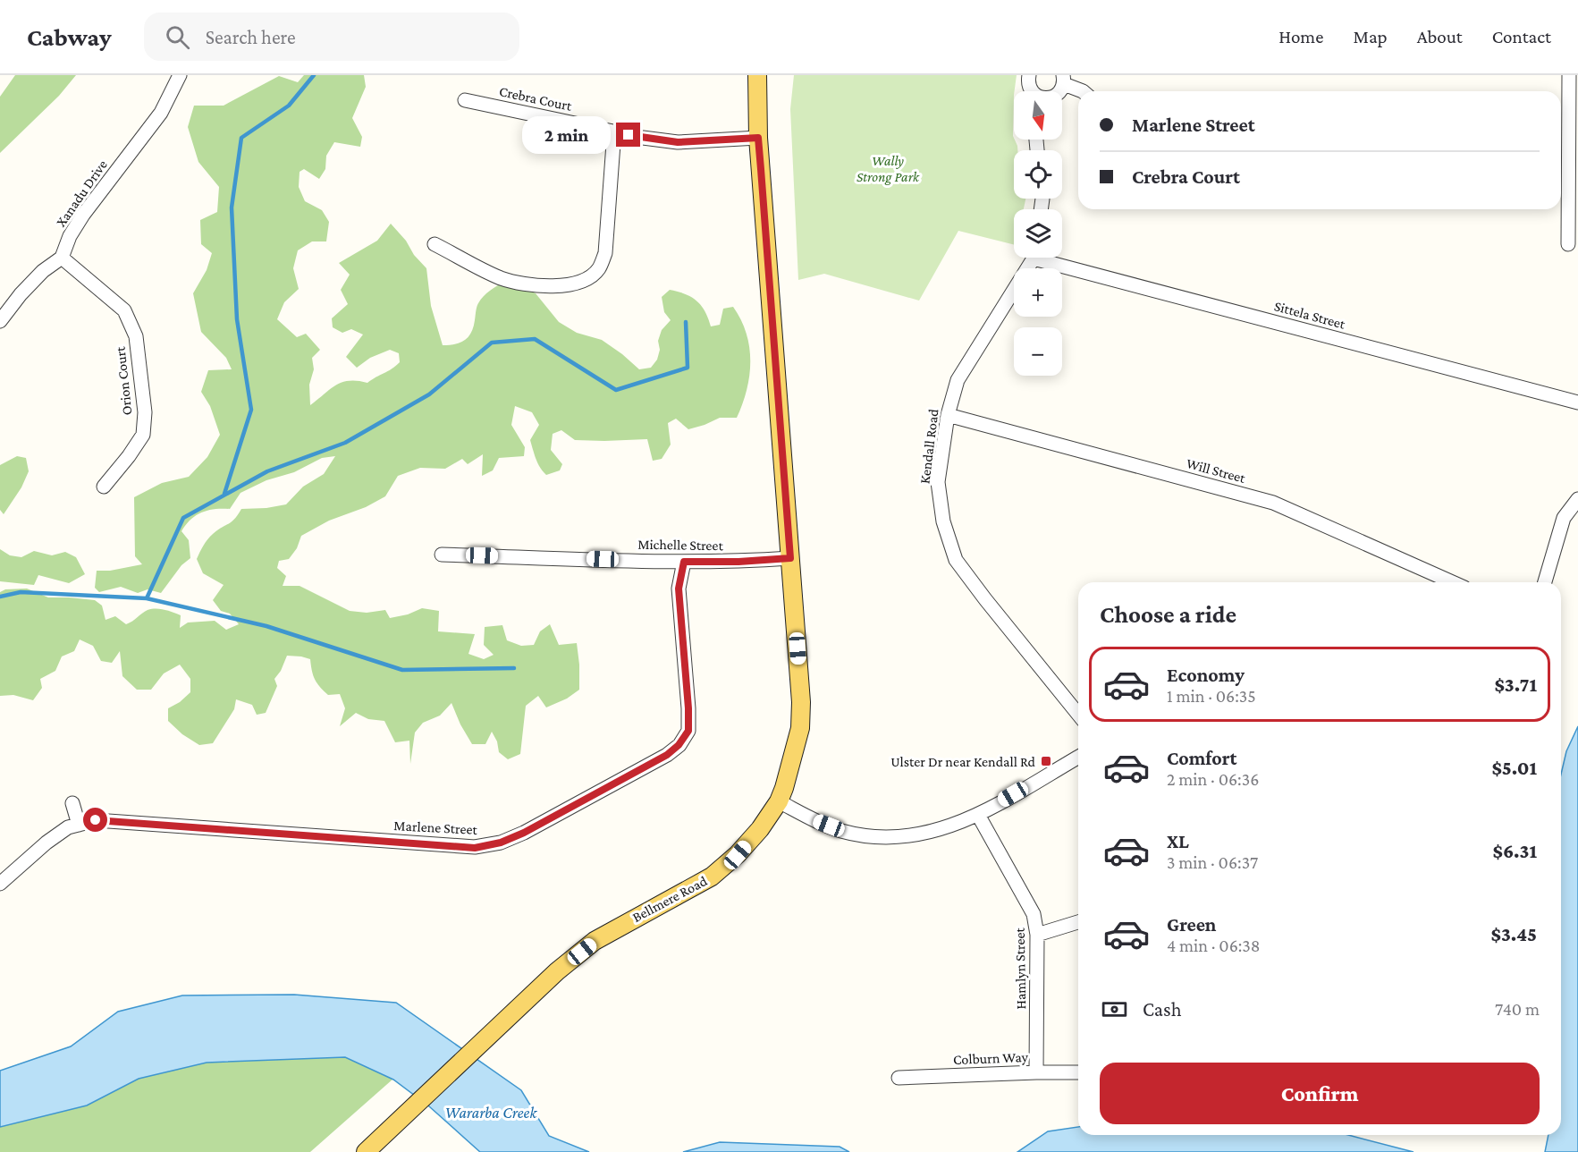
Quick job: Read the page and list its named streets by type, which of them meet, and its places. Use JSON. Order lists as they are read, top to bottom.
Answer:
{
  "streets": {
    "main road": ["Bellmere Road"],
    "street": [
      "Crebra Court",
      "Xanadu Drive",
      "Sittela Street",
      "Orion Court",
      "Kendall Road",
      "Will Street",
      "Michelle Street",
      "Marlene Street",
      "Hamlyn Street",
      "Colburn Way"
    ]
  },
  "crossings": [
    ["Crebra Court", "Bellmere Road"],
    ["Xanadu Drive", "Orion Court"],
    ["Kendall Road", "Will Street"],
    ["Michelle Street", "Marlene Street"],
    ["Michelle Street", "Bellmere Road"],
    ["Hamlyn Street", "Colburn Way"]
  ],
  "water": ["Wararba Creek"],
  "parks": ["Wally Strong Park"],
  "places": {
    "transit": ["Ulster Dr near Kendall Rd"]
  },
  "north": "bottom",
  "page": {
    "header": "Cabway",
    "search": "Search here",
    "nav": [
      "Home",
      "Map",
      "About",
      "Contact"
    ],
    "map_buttons": ["+", "−"],
    "banner": ["Marlene Street", "Crebra Court"],
    "bubble": "2 min",
    "heading": "Choose a ride",
    "list": [
      {
        "name": "Economy",
        "note": "1 min · 06:35",
        "value": "$3.71"
      },
      {
        "name": "Comfort",
        "note": "2 min · 06:36",
        "value": "$5.01"
      },
      {
        "name": "XL",
        "note": "3 min · 06:37",
        "value": "$6.31"
      },
      {
        "name": "Green",
        "note": "4 min · 06:38",
        "value": "$3.45"
      }
    ],
    "pay": ["Cash", "740 m"],
    "buttons": "Confirm"
  }
}
